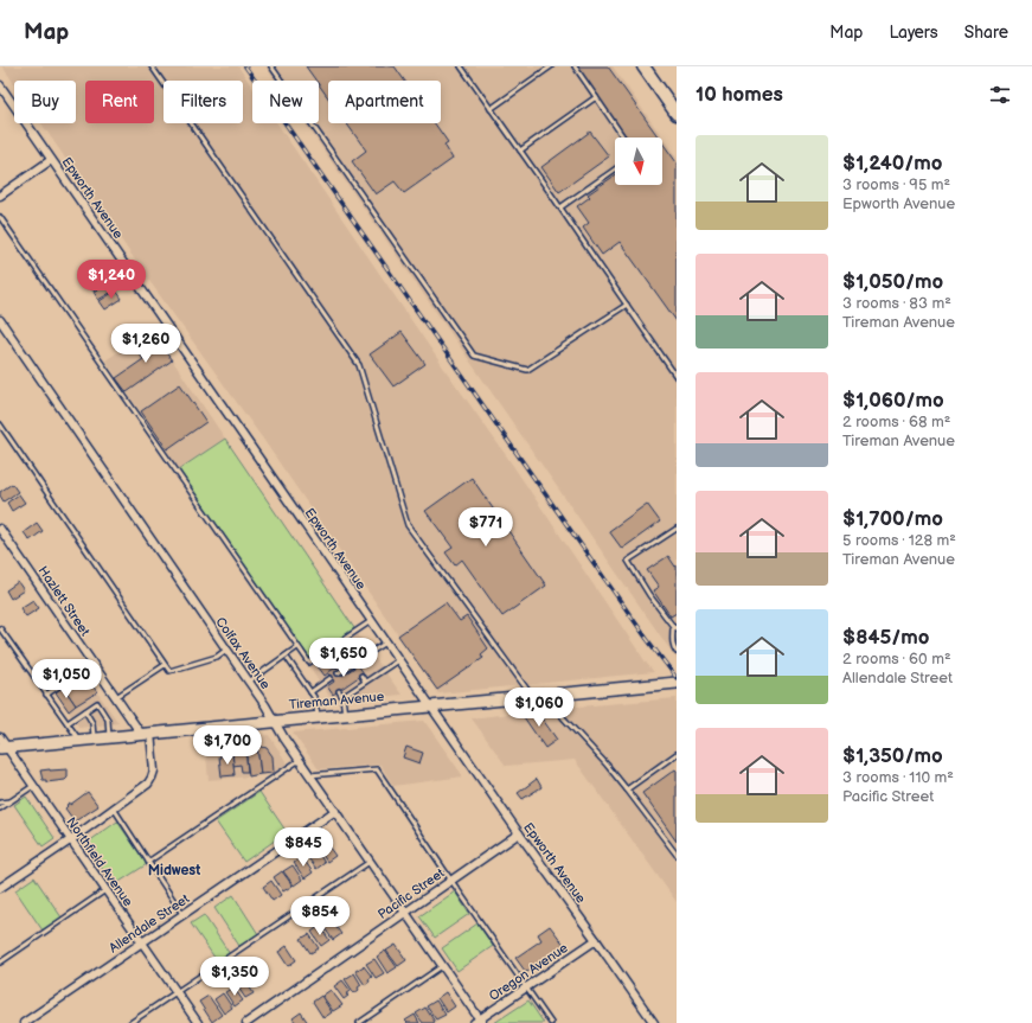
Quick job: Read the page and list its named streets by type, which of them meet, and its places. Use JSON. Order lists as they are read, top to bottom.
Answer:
{
  "streets": {
    "street": [
      "Epworth Avenue",
      "Hazlett Street",
      "Colfax Avenue",
      "Tireman Avenue",
      "Northfield Avenue",
      "Pacific Street",
      "Allendale Street",
      "Oregon Avenue"
    ]
  },
  "crossings": [
    ["Epworth Avenue", "Tireman Avenue"],
    ["Epworth Avenue", "Pacific Street"],
    ["Epworth Avenue", "Oregon Avenue"],
    ["Hazlett Street", "Tireman Avenue"],
    ["Colfax Avenue", "Tireman Avenue"],
    ["Colfax Avenue", "Pacific Street"],
    ["Colfax Avenue", "Allendale Street"],
    ["Colfax Avenue", "Oregon Avenue"],
    ["Tireman Avenue", "Northfield Avenue"],
    ["Northfield Avenue", "Allendale Street"]
  ],
  "districts": ["Midwest"],
  "north": "bottom",
  "page": {
    "header": "Map",
    "nav": ["Map", "Layers", "Share"],
    "heading": "10 homes",
    "chip": [
      "Buy",
      "Rent",
      "Filters",
      "New",
      "Apartment"
    ],
    "list": [
      {
        "name": "$1,240/mo",
        "note": "3 rooms · 95 m² · Epworth Avenue"
      },
      {
        "name": "$1,050/mo",
        "note": "3 rooms · 83 m² · Tireman Avenue"
      },
      {
        "name": "$1,060/mo",
        "note": "2 rooms · 68 m² · Tireman Avenue"
      },
      {
        "name": "$1,700/mo",
        "note": "5 rooms · 128 m² · Tireman Avenue"
      },
      {
        "name": "$845/mo",
        "note": "2 rooms · 60 m² · Allendale Street"
      },
      {
        "name": "$1,350/mo",
        "note": "3 rooms · 110 m² · Pacific Street"
      }
    ],
    "price": [
      "$1,240",
      "$1,260",
      "$771",
      "$1,650",
      "$1,050",
      "$1,060",
      "$1,700",
      "$845",
      "$854",
      "$1,350"
    ]
  }
}
